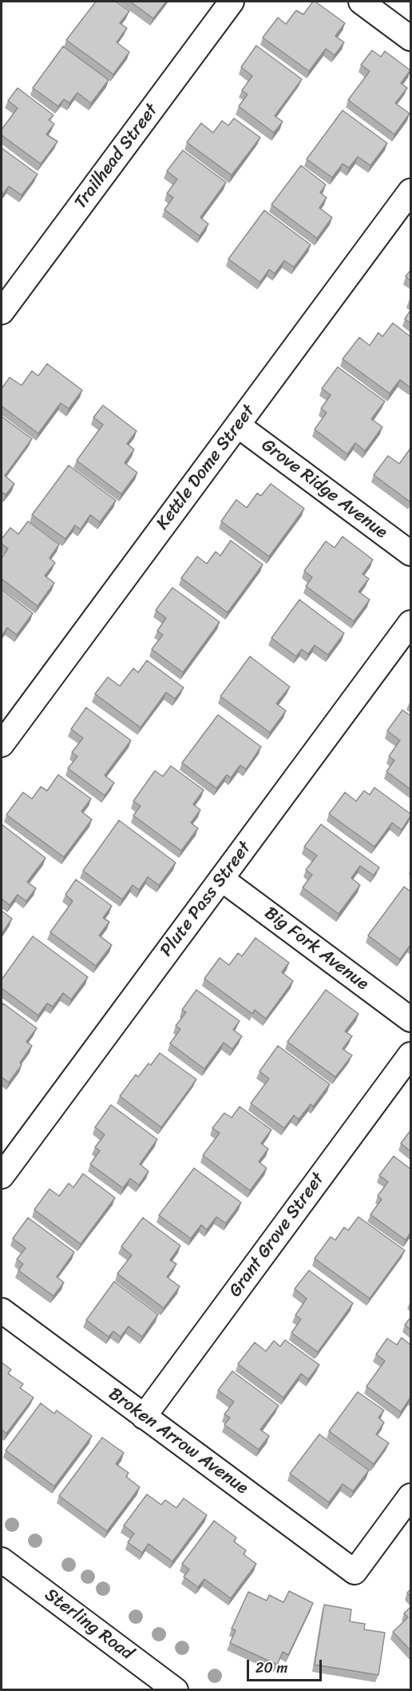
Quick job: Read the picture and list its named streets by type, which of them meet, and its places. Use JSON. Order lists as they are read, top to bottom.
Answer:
{
  "streets": {
    "street": [
      "Trailhead Street",
      "Kettle Dome Street",
      "Grove Ridge Avenue",
      "Plute Pass Street",
      "Big Fork Avenue",
      "Grant Grove Street",
      "Broken Arrow Avenue",
      "Sterling Road"
    ]
  },
  "crossings": [
    ["Kettle Dome Street", "Grove Ridge Avenue"],
    ["Plute Pass Street", "Big Fork Avenue"],
    ["Grant Grove Street", "Broken Arrow Avenue"]
  ],
  "scale_bar": "20 m"
}
